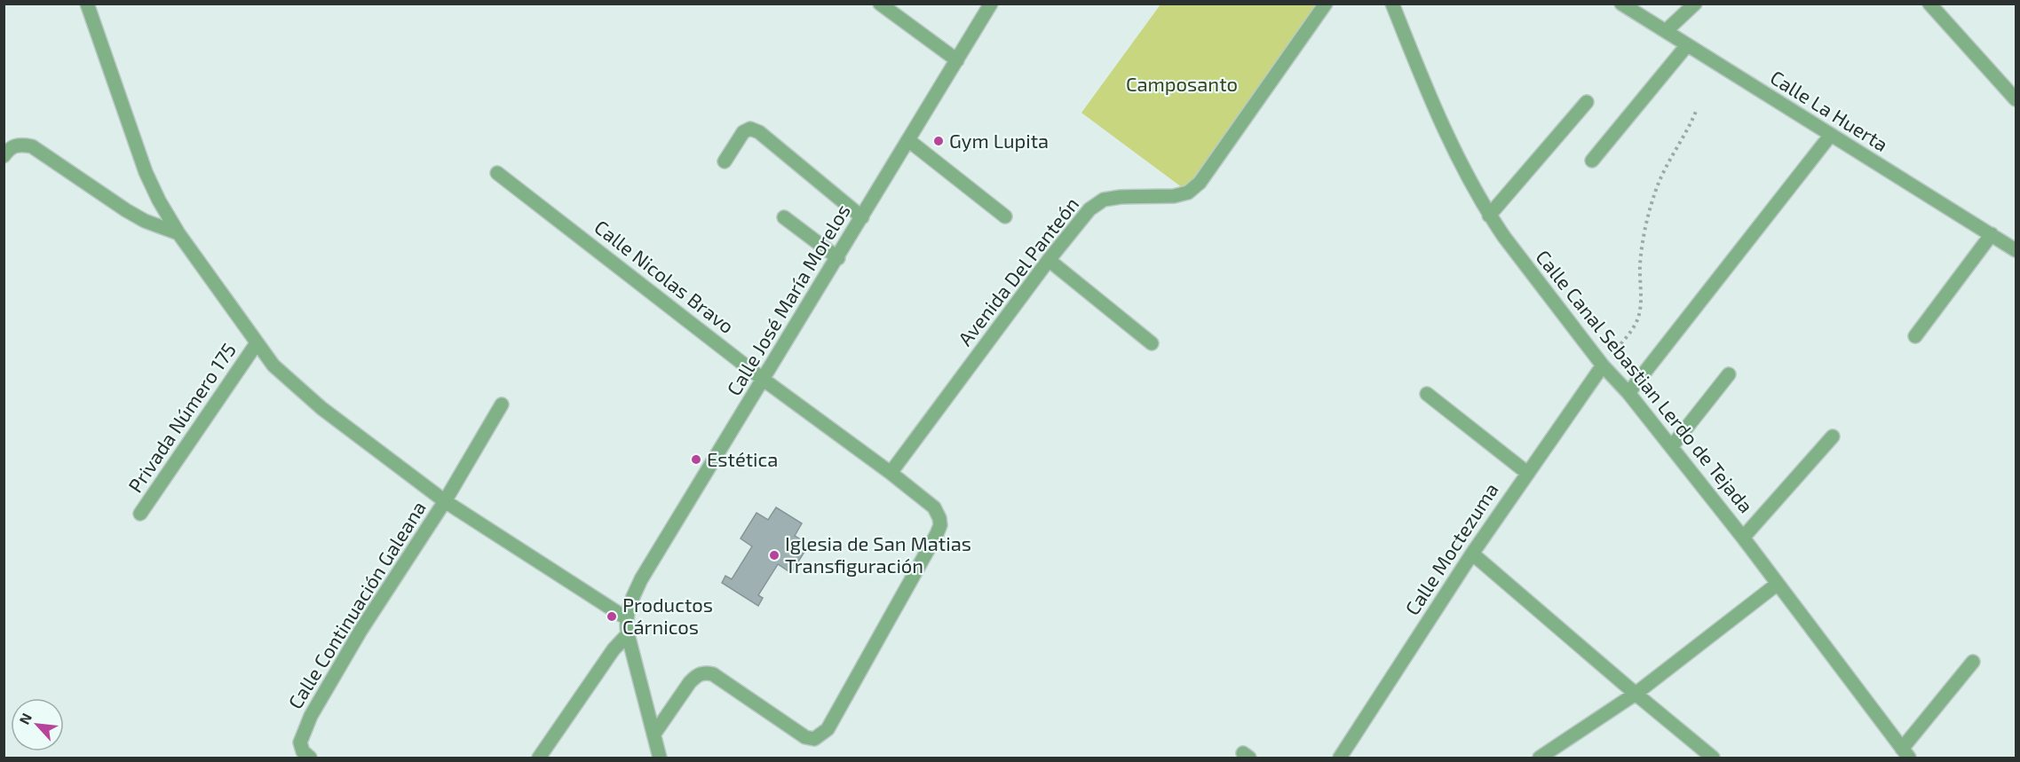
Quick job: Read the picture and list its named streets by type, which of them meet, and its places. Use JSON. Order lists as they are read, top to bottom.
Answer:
{
  "streets": {
    "street": [
      "Calle La Huerta",
      "Avenida Del Panteón",
      "Calle Nicolas Bravo",
      "Calle José María Morelos",
      "Calle Canal Sebastian Lerdo de Tejada",
      "Privada Número 175",
      "Calle Moctezuma",
      "Calle Continuación Galeana"
    ]
  },
  "crossings": [
    ["Avenida Del Panteón", "Calle Nicolas Bravo"],
    ["Calle Nicolas Bravo", "Calle José María Morelos"],
    ["Calle Canal Sebastian Lerdo de Tejada", "Calle Moctezuma"]
  ],
  "parks": ["Camposanto"],
  "places": [
    "Gym Lupita",
    "Estética",
    "Iglesia de San Matias Transfiguración",
    "Productos Cárnicos"
  ],
  "north": "top left"
}
